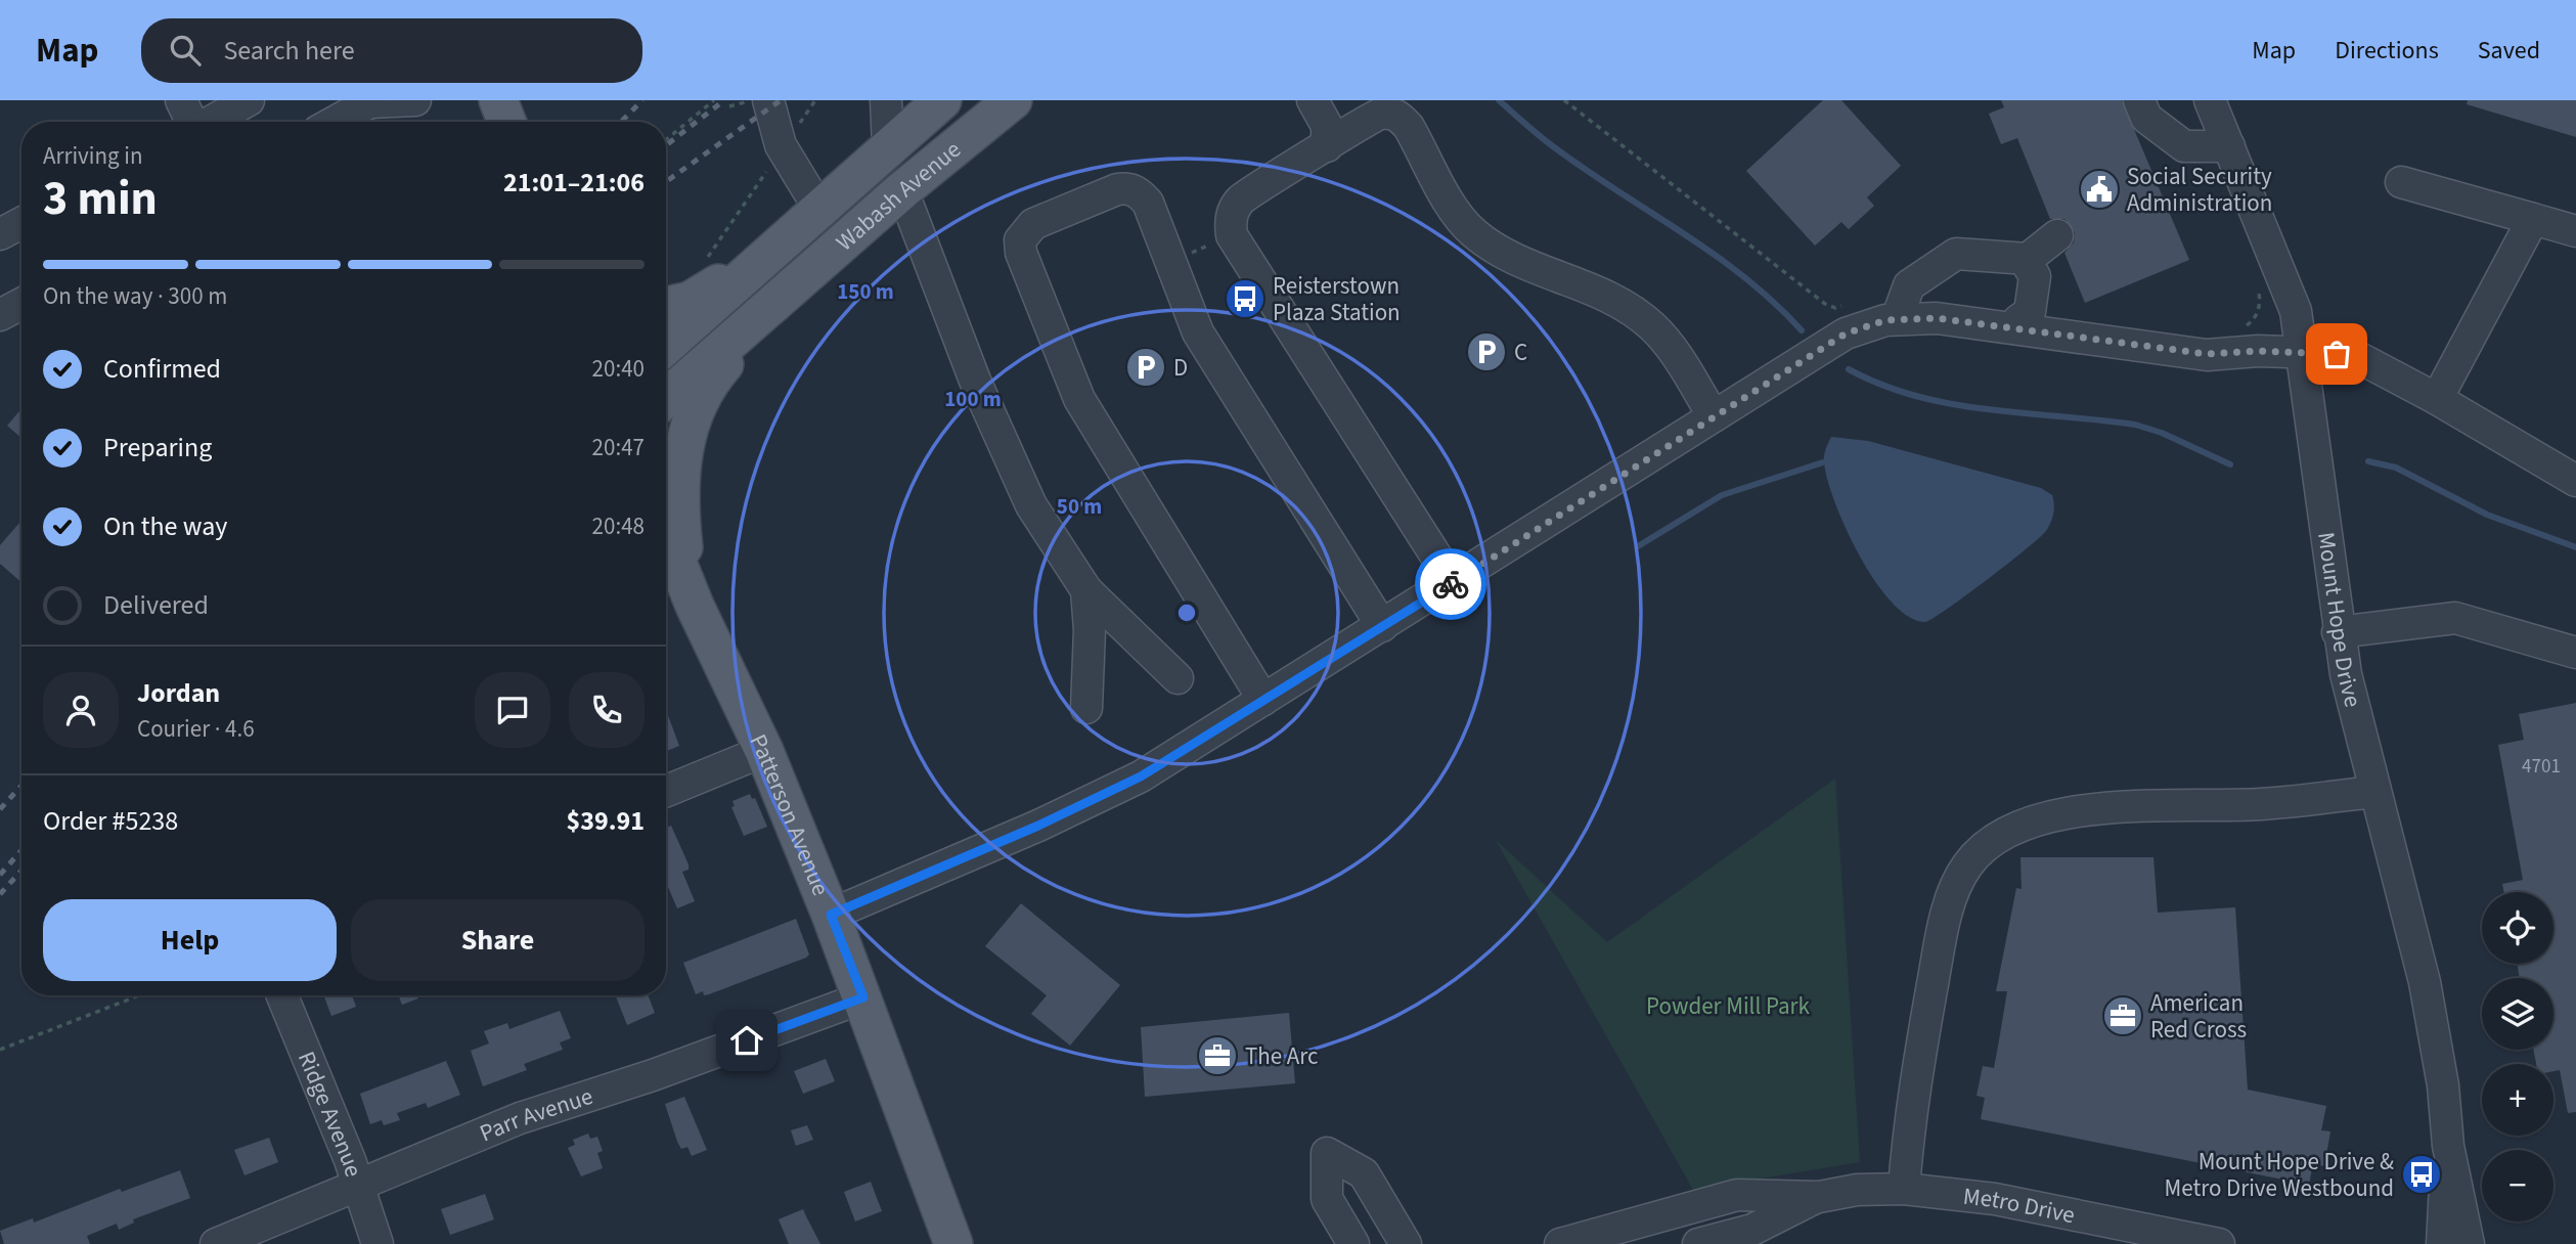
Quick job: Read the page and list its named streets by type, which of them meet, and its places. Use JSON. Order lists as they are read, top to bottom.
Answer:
{
  "streets": {
    "main road": ["Wabash Avenue", "Patterson Avenue"],
    "street": [
      "Mount Hope Drive",
      "Ridge Avenue",
      "Parr Avenue",
      "Metro Drive"
    ]
  },
  "crossings": [
    ["Patterson Avenue", "Parr Avenue"],
    ["Ridge Avenue", "Parr Avenue"]
  ],
  "parks": ["Powder Mill Park"],
  "places": {
    "public building": ["Social Security Administration"],
    "bus stop": ["Reisterstown Plaza Station", "Mount Hope Drive & Metro Drive Westbound"],
    "parking": ["C", "D"],
    "office": ["American Red Cross", "The Arc"]
  },
  "house_numbers": ["4701"],
  "page": {
    "header": "Map",
    "search": "Search here",
    "nav": ["Map", "Directions", "Saved"],
    "heading": ["3 min", "Arriving in", "21:01–21:06"],
    "panel": [
      "Jordan",
      "Courier · 4.6",
      "Order #5238",
      "$39.91"
    ],
    "bar": "On the way · 300 m",
    "list": [
      ["Confirmed", "20:40"],
      ["Preparing", "20:47"],
      ["On the way", "20:48"],
      "Delivered"
    ],
    "buttons": ["Help", "Share"],
    "map_buttons": ["+", "−"]
  },
  "rings": ["150 m", "100 m", "50 m"]
}
